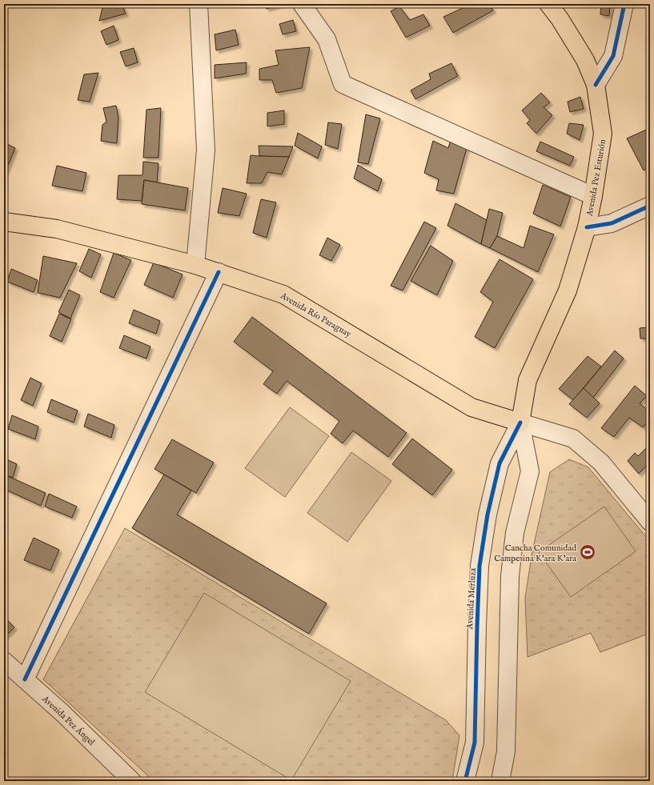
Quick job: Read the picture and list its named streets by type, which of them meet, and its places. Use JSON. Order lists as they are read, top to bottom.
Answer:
{
  "streets": {
    "main road": ["Avenida Pez Esturión", "Avenida Río Paraguay"],
    "street": ["Avenida Merluza", "Avenida Pez Ángel"]
  },
  "crossings": [
    ["Avenida Pez Esturión", "Avenida Río Paraguay"],
    ["Avenida Pez Esturión", "Avenida Merluza"],
    ["Avenida Río Paraguay", "Avenida Merluza"]
  ],
  "places": {
    "sports": ["Cancha Comunidad Campesina K'ara K'ara"]
  }
}
